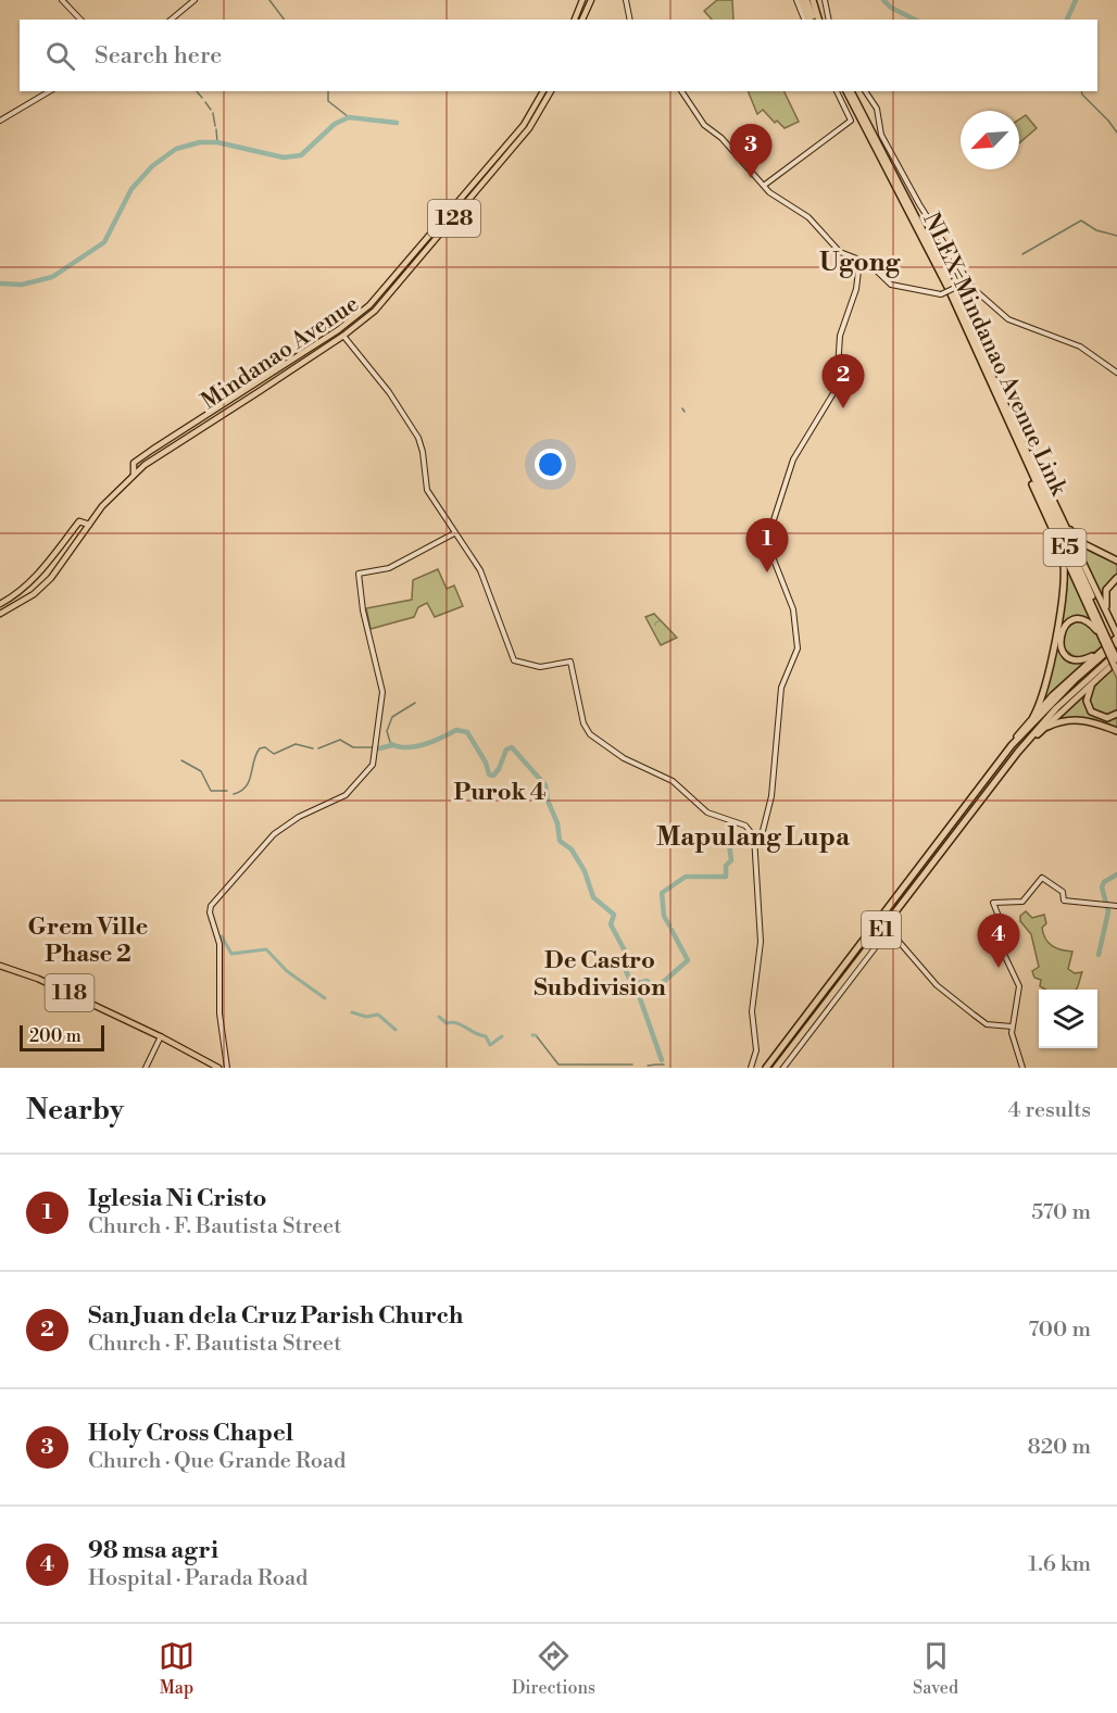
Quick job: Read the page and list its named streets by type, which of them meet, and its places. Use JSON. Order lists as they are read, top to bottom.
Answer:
{
  "streets": {
    "highway": ["NLEX-Mindanao Avenue Link", "E5", "E1"],
    "main road": ["128", "Mindanao Avenue", "118"]
  },
  "crossings": [
    ["NLEX-Mindanao Avenue Link", "E5"],
    ["E5", "E1"]
  ],
  "districts": [
    "Ugong",
    "Purok 4",
    "Mapulang Lupa",
    "Grem Ville Phase 2",
    "De Castro Subdivision"
  ],
  "scale_bar": "200 m",
  "north": "bottom left",
  "page": {
    "search": "Search here",
    "pins": [
      "3",
      "2",
      "1",
      "4"
    ],
    "scale": "200 m",
    "heading": ["Nearby", "4 results"],
    "list": [
      {
        "mark": "1",
        "name": "Iglesia Ni Cristo",
        "note": "Church · F. Bautista Street",
        "value": "570 m"
      },
      {
        "mark": "2",
        "name": "San Juan dela Cruz Parish Church",
        "note": "Church · F. Bautista Street",
        "value": "700 m"
      },
      {
        "mark": "3",
        "name": "Holy Cross Chapel",
        "note": "Church · Que Grande Road",
        "value": "820 m"
      },
      {
        "mark": "4",
        "name": "98 msa agri",
        "note": "Hospital · Parada Road",
        "value": "1.6 km"
      }
    ],
    "nav": ["Map", "Directions", "Saved"]
  }
}
